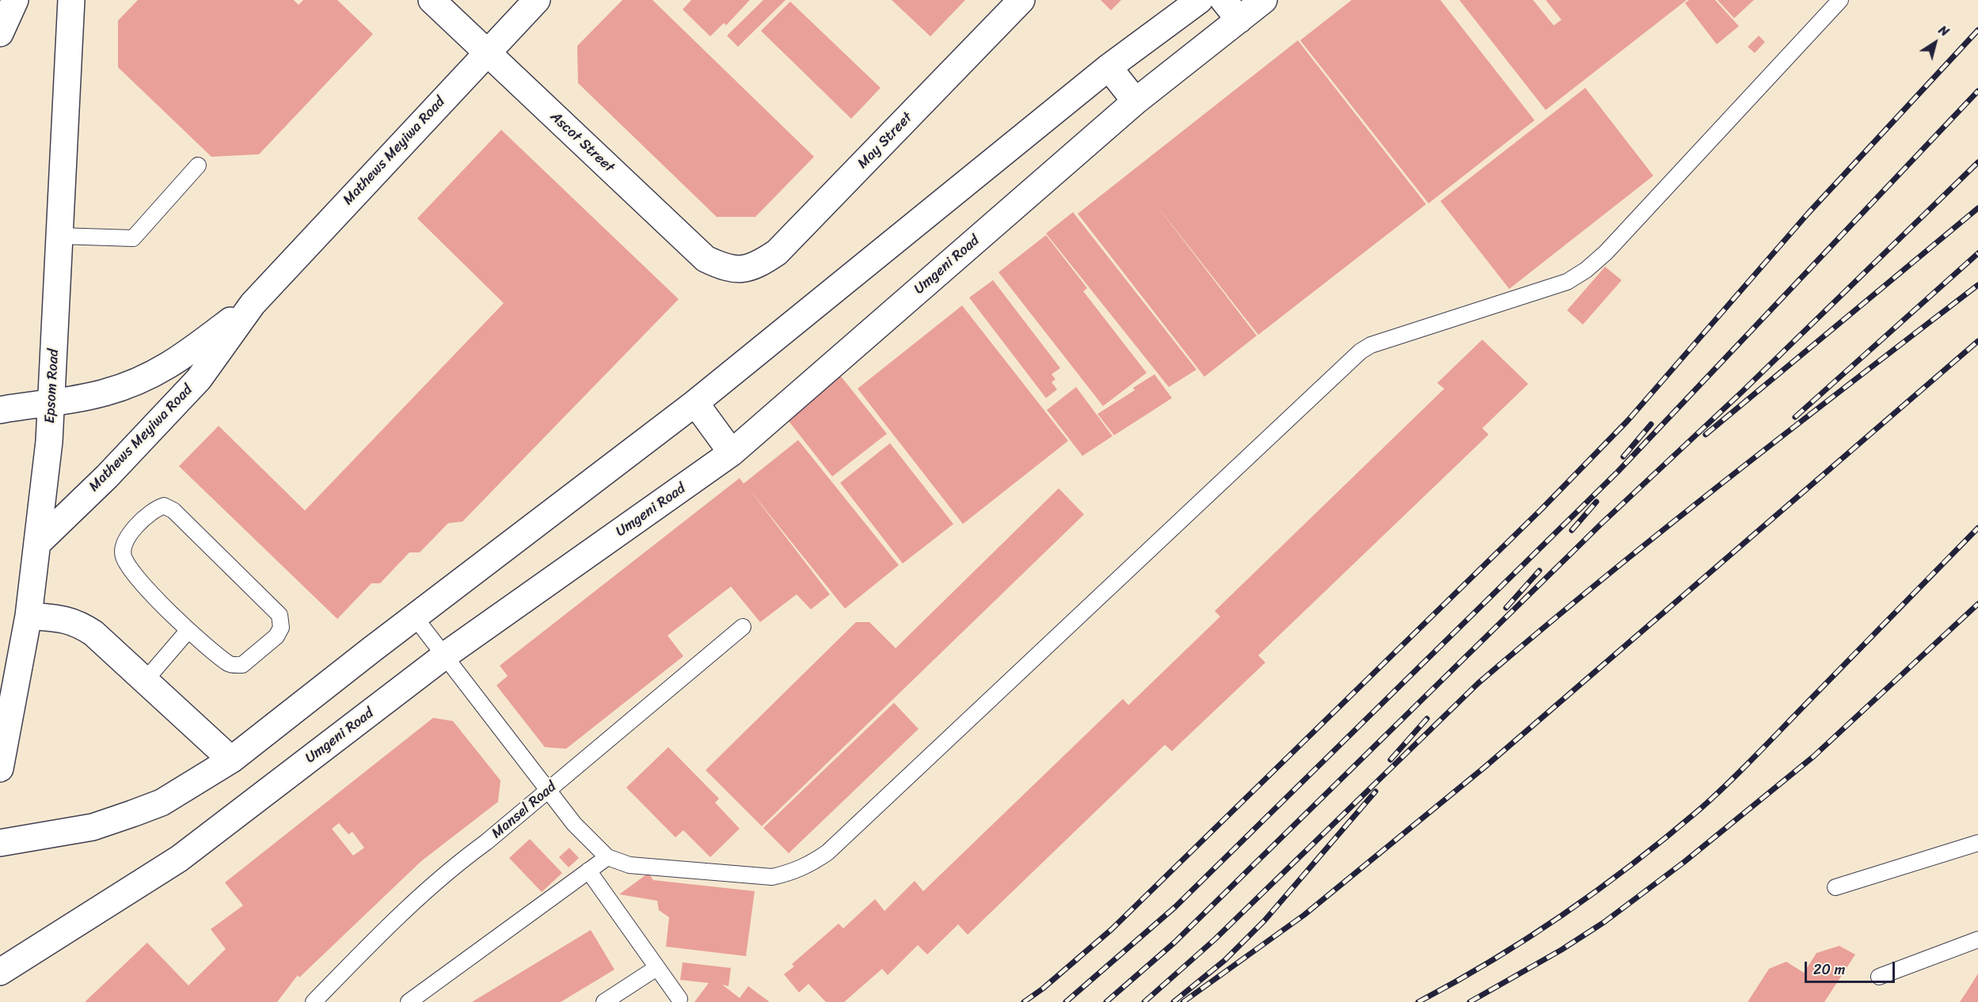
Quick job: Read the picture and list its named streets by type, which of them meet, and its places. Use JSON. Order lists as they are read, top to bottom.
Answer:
{
  "streets": {
    "main road": [
      "May Street",
      "Ascot Street",
      "Mathews Meyiwa Road",
      "Umgeni Road",
      "Epsom Road"
    ],
    "lane": ["Mansel Road"]
  },
  "crossings": [
    ["May Street", "Ascot Street"],
    ["Ascot Street", "Mathews Meyiwa Road"],
    ["Mathews Meyiwa Road", "Epsom Road"]
  ],
  "scale_bar": "20 m",
  "north": "top right"
}
